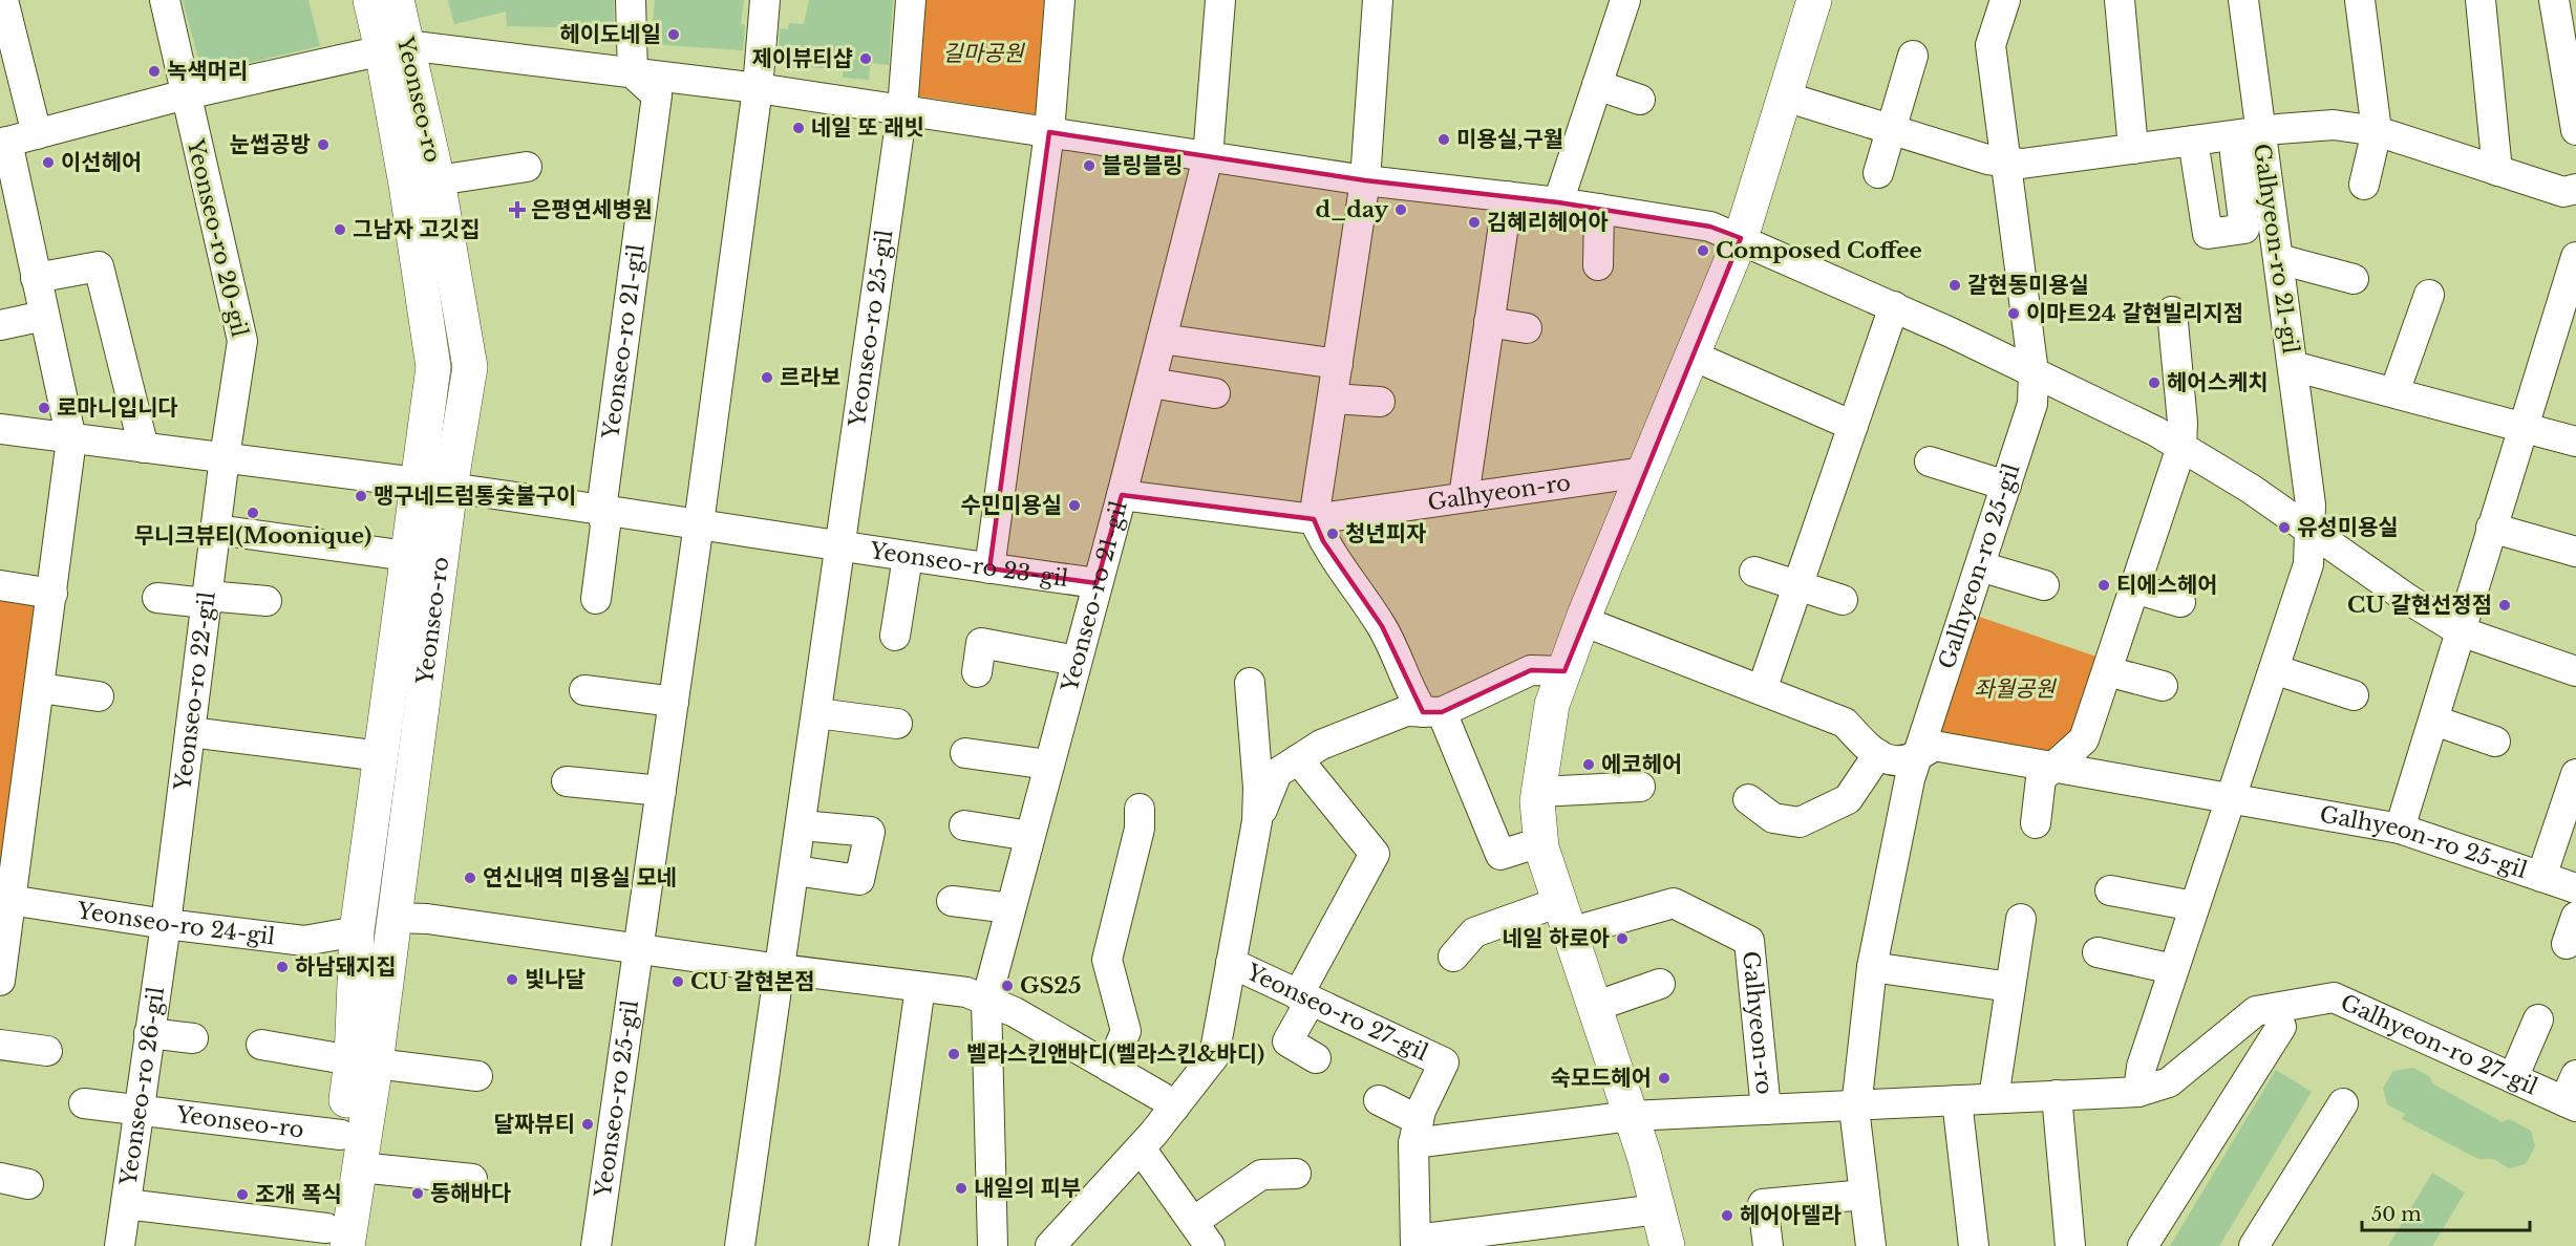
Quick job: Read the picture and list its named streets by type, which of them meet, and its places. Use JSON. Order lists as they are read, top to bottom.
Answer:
{
  "streets": {
    "main road": ["Yeonseo-ro"],
    "street": [
      "Yeonseo-ro 20-gil",
      "Galhyeon-ro 21-gil",
      "Yeonseo-ro 25-gil",
      "Yeonseo-ro 21-gil",
      "Galhyeon-ro",
      "Yeonseo-ro 23-gil",
      "Galhyeon-ro 25-gil",
      "Yeonseo-ro 22-gil",
      "Yeonseo-ro 24-gil",
      "Yeonseo-ro 27-gil",
      "Galhyeon-ro 27-gil",
      "Yeonseo-ro 26-gil"
    ]
  },
  "crossings": [
    ["Yeonseo-ro", "Yeonseo-ro 23-gil"],
    ["Yeonseo-ro", "Yeonseo-ro 22-gil"],
    ["Yeonseo-ro", "Yeonseo-ro 24-gil"],
    ["Yeonseo-ro", "Yeonseo-ro 26-gil"],
    ["Yeonseo-ro 20-gil", "Yeonseo-ro 22-gil"],
    ["Galhyeon-ro 21-gil", "Galhyeon-ro 25-gil"],
    ["Yeonseo-ro 25-gil", "Yeonseo-ro 23-gil"],
    ["Yeonseo-ro 21-gil", "Galhyeon-ro"],
    ["Yeonseo-ro 21-gil", "Yeonseo-ro 23-gil"],
    ["Galhyeon-ro", "Galhyeon-ro 27-gil"],
    ["Yeonseo-ro 22-gil", "Yeonseo-ro 24-gil"],
    ["Yeonseo-ro 22-gil", "Yeonseo-ro 26-gil"],
    ["Yeonseo-ro 24-gil", "Yeonseo-ro 26-gil"]
  ],
  "parks": ["길마공원", "좌월공원"],
  "places": {
    "other": [
      "헤이도네일",
      "제이뷰티샵",
      "녹색머리",
      "네일 또 래빗",
      "미용실,구월",
      "눈썹공방",
      "이선헤어",
      "블링블링",
      "d_day",
      "김혜리헤어아",
      "그남자 고깃집",
      "Composed Coffee",
      "갈현동미용실",
      "이마트24 갈현빌리지점",
      "르라보",
      "헤어스케치",
      "로마니입니다",
      "맹구네드럼통숯불구이",
      "수민미용실",
      "무니크뷰티(Moonique)",
      "유성미용실",
      "청년피자",
      "티에스헤어",
      "CU 갈현선정점",
      "에코헤어",
      "연신내역 미용실 모네",
      "네일 하로아",
      "하남돼지집",
      "빛나달",
      "CU 갈현본점",
      "GS25",
      "벨라스킨앤바디(벨라스킨&바디)",
      "숙모드헤어",
      "달짜뷰티",
      "내일의 피부",
      "동해바다",
      "조개 폭식",
      "헤어아델라"
    ],
    "health": ["은평연세병원"]
  },
  "scale_bar": "50 m"
}
